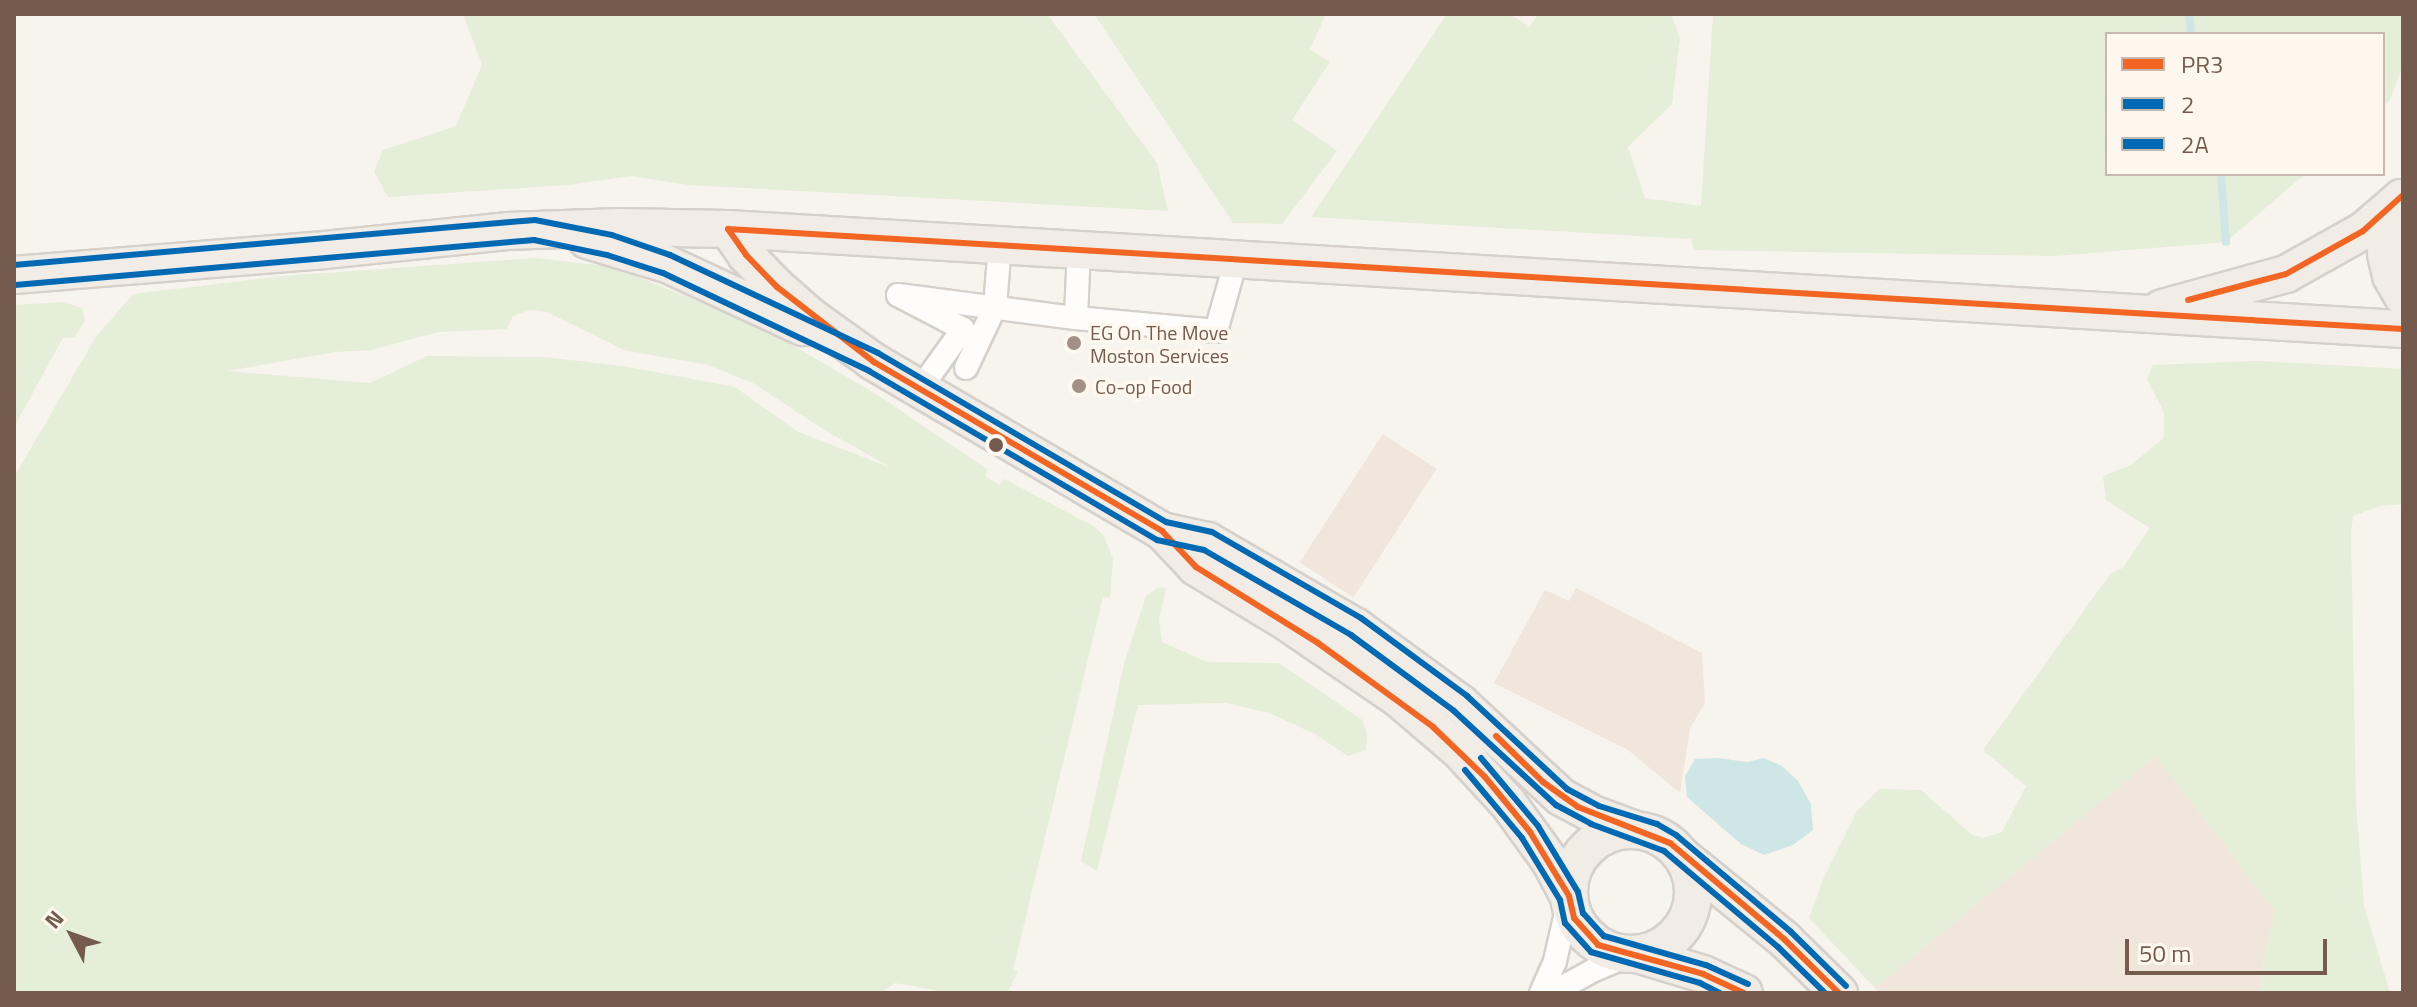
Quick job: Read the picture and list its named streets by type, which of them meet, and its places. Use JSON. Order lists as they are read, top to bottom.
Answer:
{
  "places": ["EG On The Move Moston Services", "Co-op Food"],
  "lines": ["transit line PR3", "transit line 2A", "transit line 2"],
  "legend": ["PR3", "2", "2A"],
  "scale_bar": "50 m",
  "north": "top left"
}
